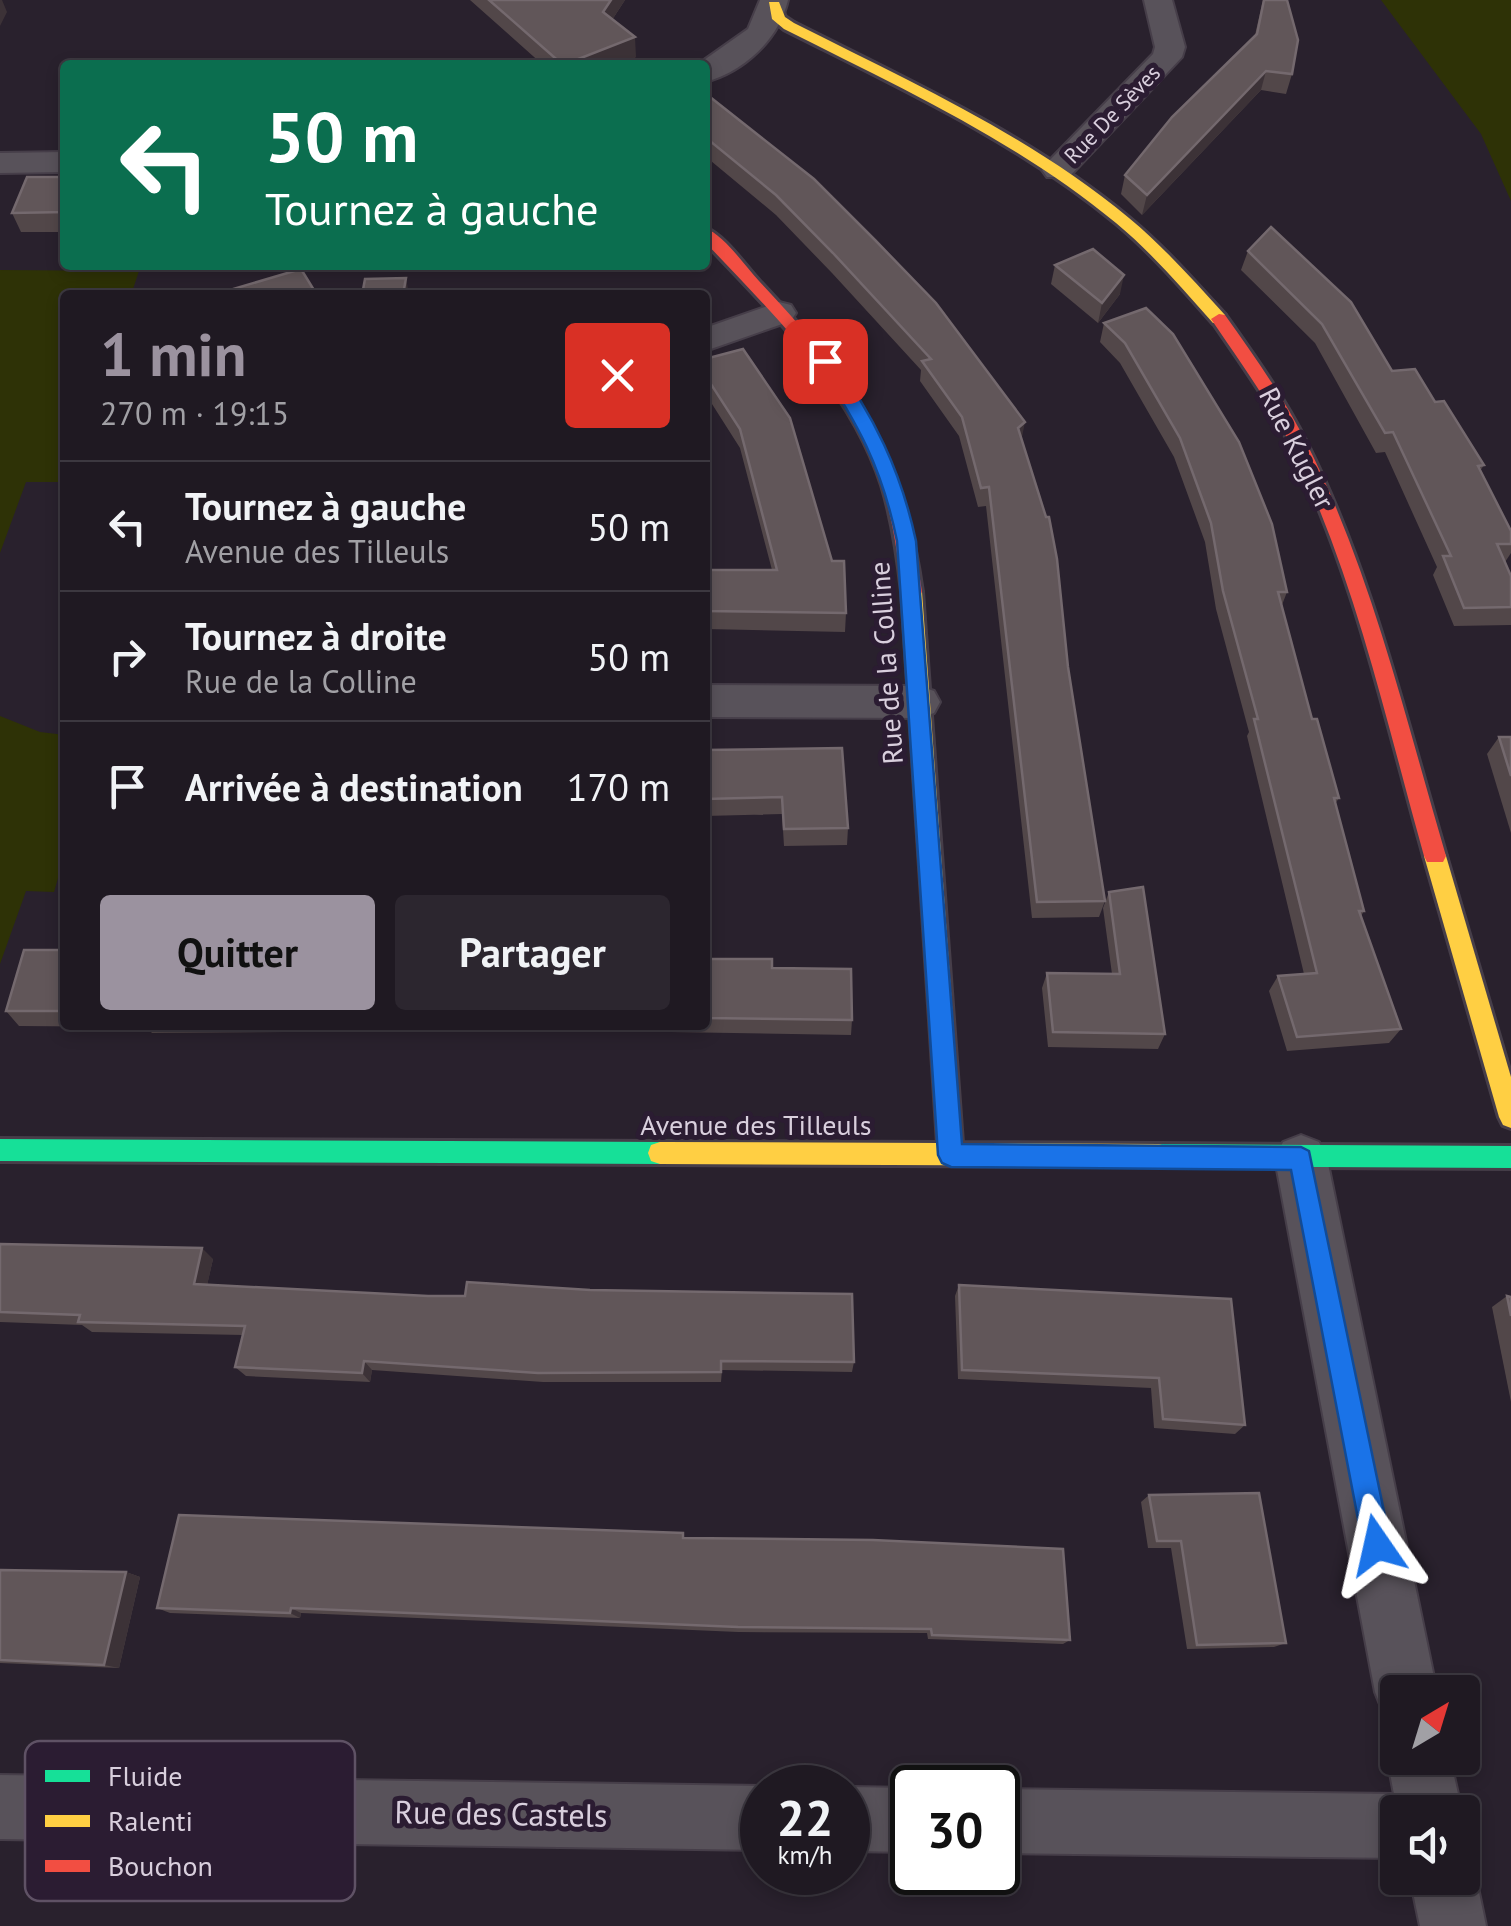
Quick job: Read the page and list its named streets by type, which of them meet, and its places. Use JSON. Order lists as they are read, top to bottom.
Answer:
{
  "streets": {
    "street": [
      "Rue De Sèves",
      "Rue Kugler",
      "Rue de la Colline",
      "Avenue des Tilleuls",
      "Rue des Castels"
    ]
  },
  "crossings": [
    ["Rue De Sèves", "Rue Kugler"],
    ["Rue de la Colline", "Avenue des Tilleuls"]
  ],
  "legend": ["Fluide", "Ralenti", "Bouchon"],
  "north": "top right",
  "page": {
    "turn": ["50 m", "Tournez à gauche"],
    "heading": ["1 min", "270 m · 19:15"],
    "list": [
      {
        "name": "Tournez à gauche",
        "note": "Avenue des Tilleuls",
        "value": "50 m"
      },
      {
        "name": "Tournez à droite",
        "note": "Rue de la Colline",
        "value": "50 m"
      },
      {
        "name": "Arrivée à destination",
        "value": "170 m"
      }
    ],
    "buttons": ["Quitter", "Partager"],
    "speed": "22 km/h",
    "limit": "30"
  }
}
